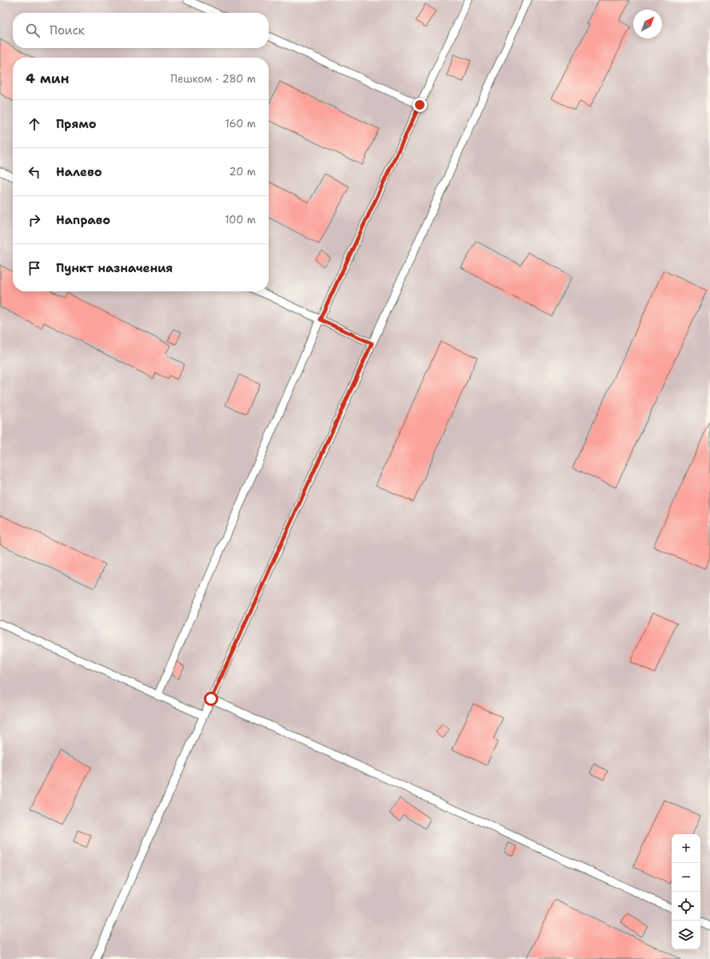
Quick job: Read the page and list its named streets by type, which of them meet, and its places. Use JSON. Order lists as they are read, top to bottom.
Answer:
{
  "north": "top right",
  "page": {
    "search": "Поиск",
    "heading": ["4 мин", "Пешком · 280 m"],
    "list": [
      ["Прямо", "160 m"],
      ["Налево", "20 m"],
      ["Направо", "100 m"],
      "Пункт назначения"
    ],
    "map_buttons": ["+", "−"]
  }
}
